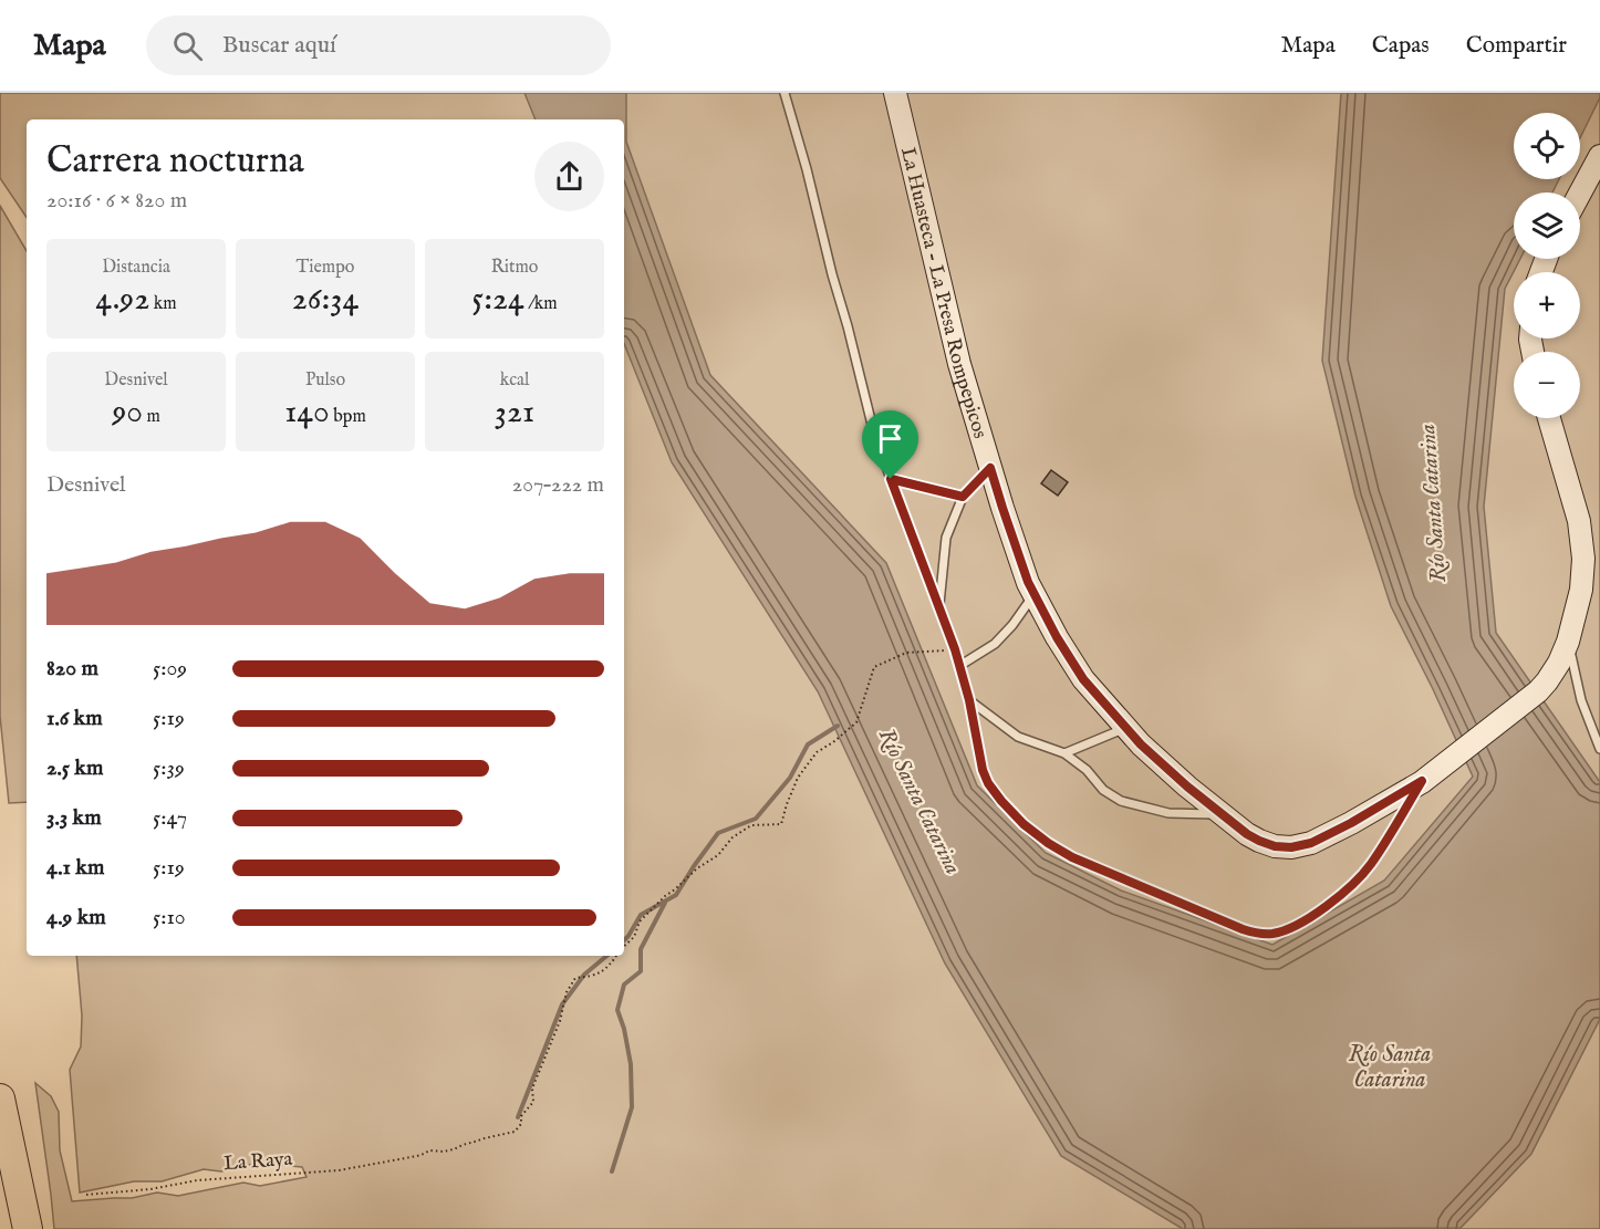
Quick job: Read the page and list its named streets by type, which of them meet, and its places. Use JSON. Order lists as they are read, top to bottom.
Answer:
{
  "streets": {
    "main road": ["La Huasteca - La Presa Rompepicos"],
    "path": ["La Raya"]
  },
  "water": ["Río Santa Catarina"],
  "page": {
    "header": "Mapa",
    "search": "Buscar aquí",
    "nav": ["Mapa", "Capas", "Compartir"],
    "map_buttons": ["+", "−"],
    "heading": ["Carrera nocturna", "20:16 · 6 × 820 m"],
    "stats": [
      ["Distancia", "4.92 km"],
      ["Tiempo", "26:34"],
      ["Ritmo", "5:24 /km"],
      ["Desnivel", "90 m"],
      ["Pulso", "140 bpm"],
      ["kcal", "321"]
    ],
    "chart": ["Desnivel", "207–222 m"],
    "list": [
      {
        "name": "820 m",
        "note": "5:09"
      },
      {
        "name": "1.6 km",
        "note": "5:19"
      },
      {
        "name": "2.5 km",
        "note": "5:39"
      },
      {
        "name": "3.3 km",
        "note": "5:47"
      },
      {
        "name": "4.1 km",
        "note": "5:19"
      },
      {
        "name": "4.9 km",
        "note": "5:10"
      }
    ]
  }
}
